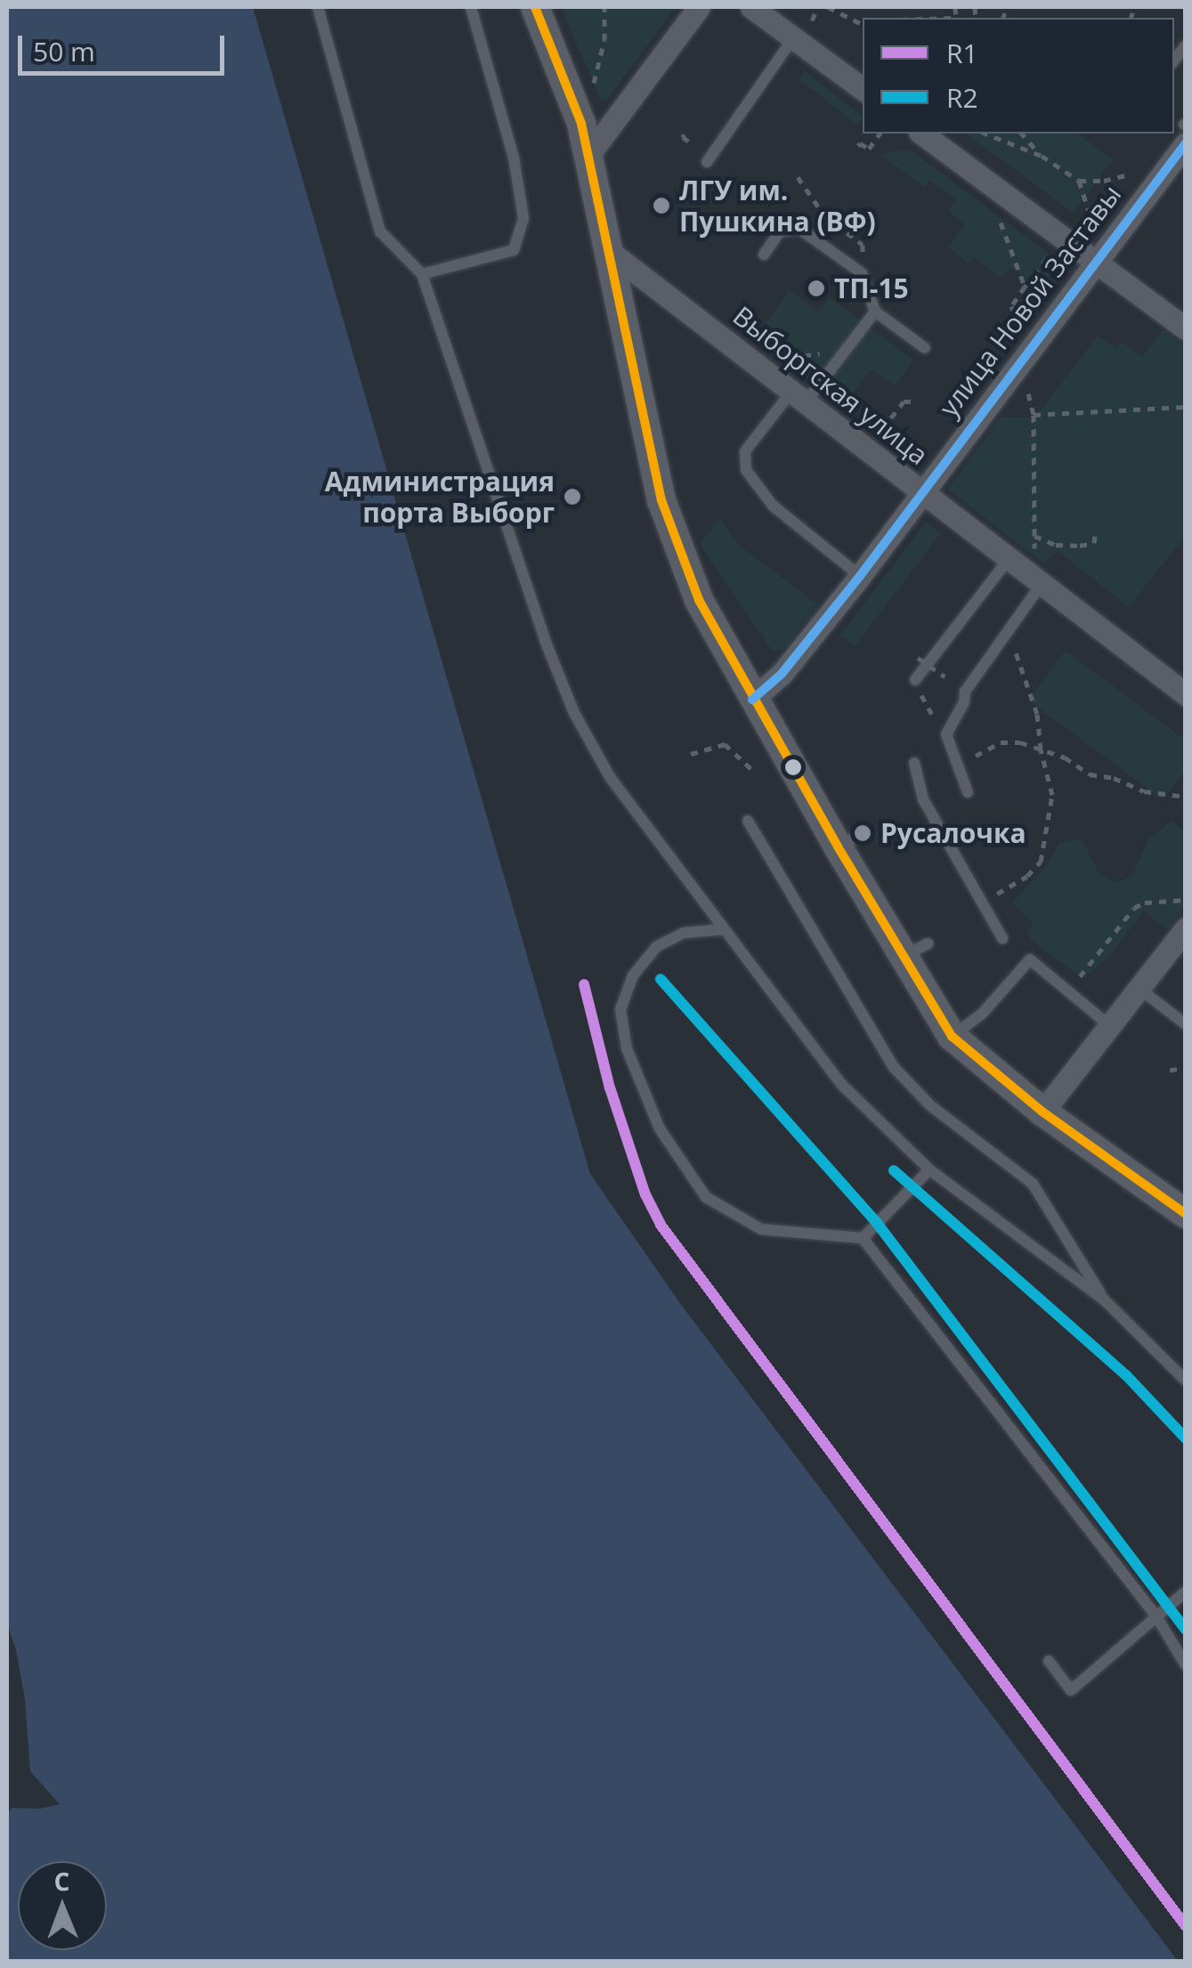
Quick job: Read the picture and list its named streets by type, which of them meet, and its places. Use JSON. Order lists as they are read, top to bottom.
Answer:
{
  "streets": {
    "street": ["улица Новой Заставы", "Выборгская улица"]
  },
  "crossings": [
    ["улица Новой Заставы", "Выборгская улица"]
  ],
  "places": [
    "ЛГУ им. Пушкина (ВФ)",
    "ТП-15",
    "Администрация порта Выборг",
    "Русалочка"
  ],
  "lines": ["transit line R2", "transit line R1"],
  "legend": ["R1", "R2"],
  "scale_bar": "50 m",
  "north": "top"
}
